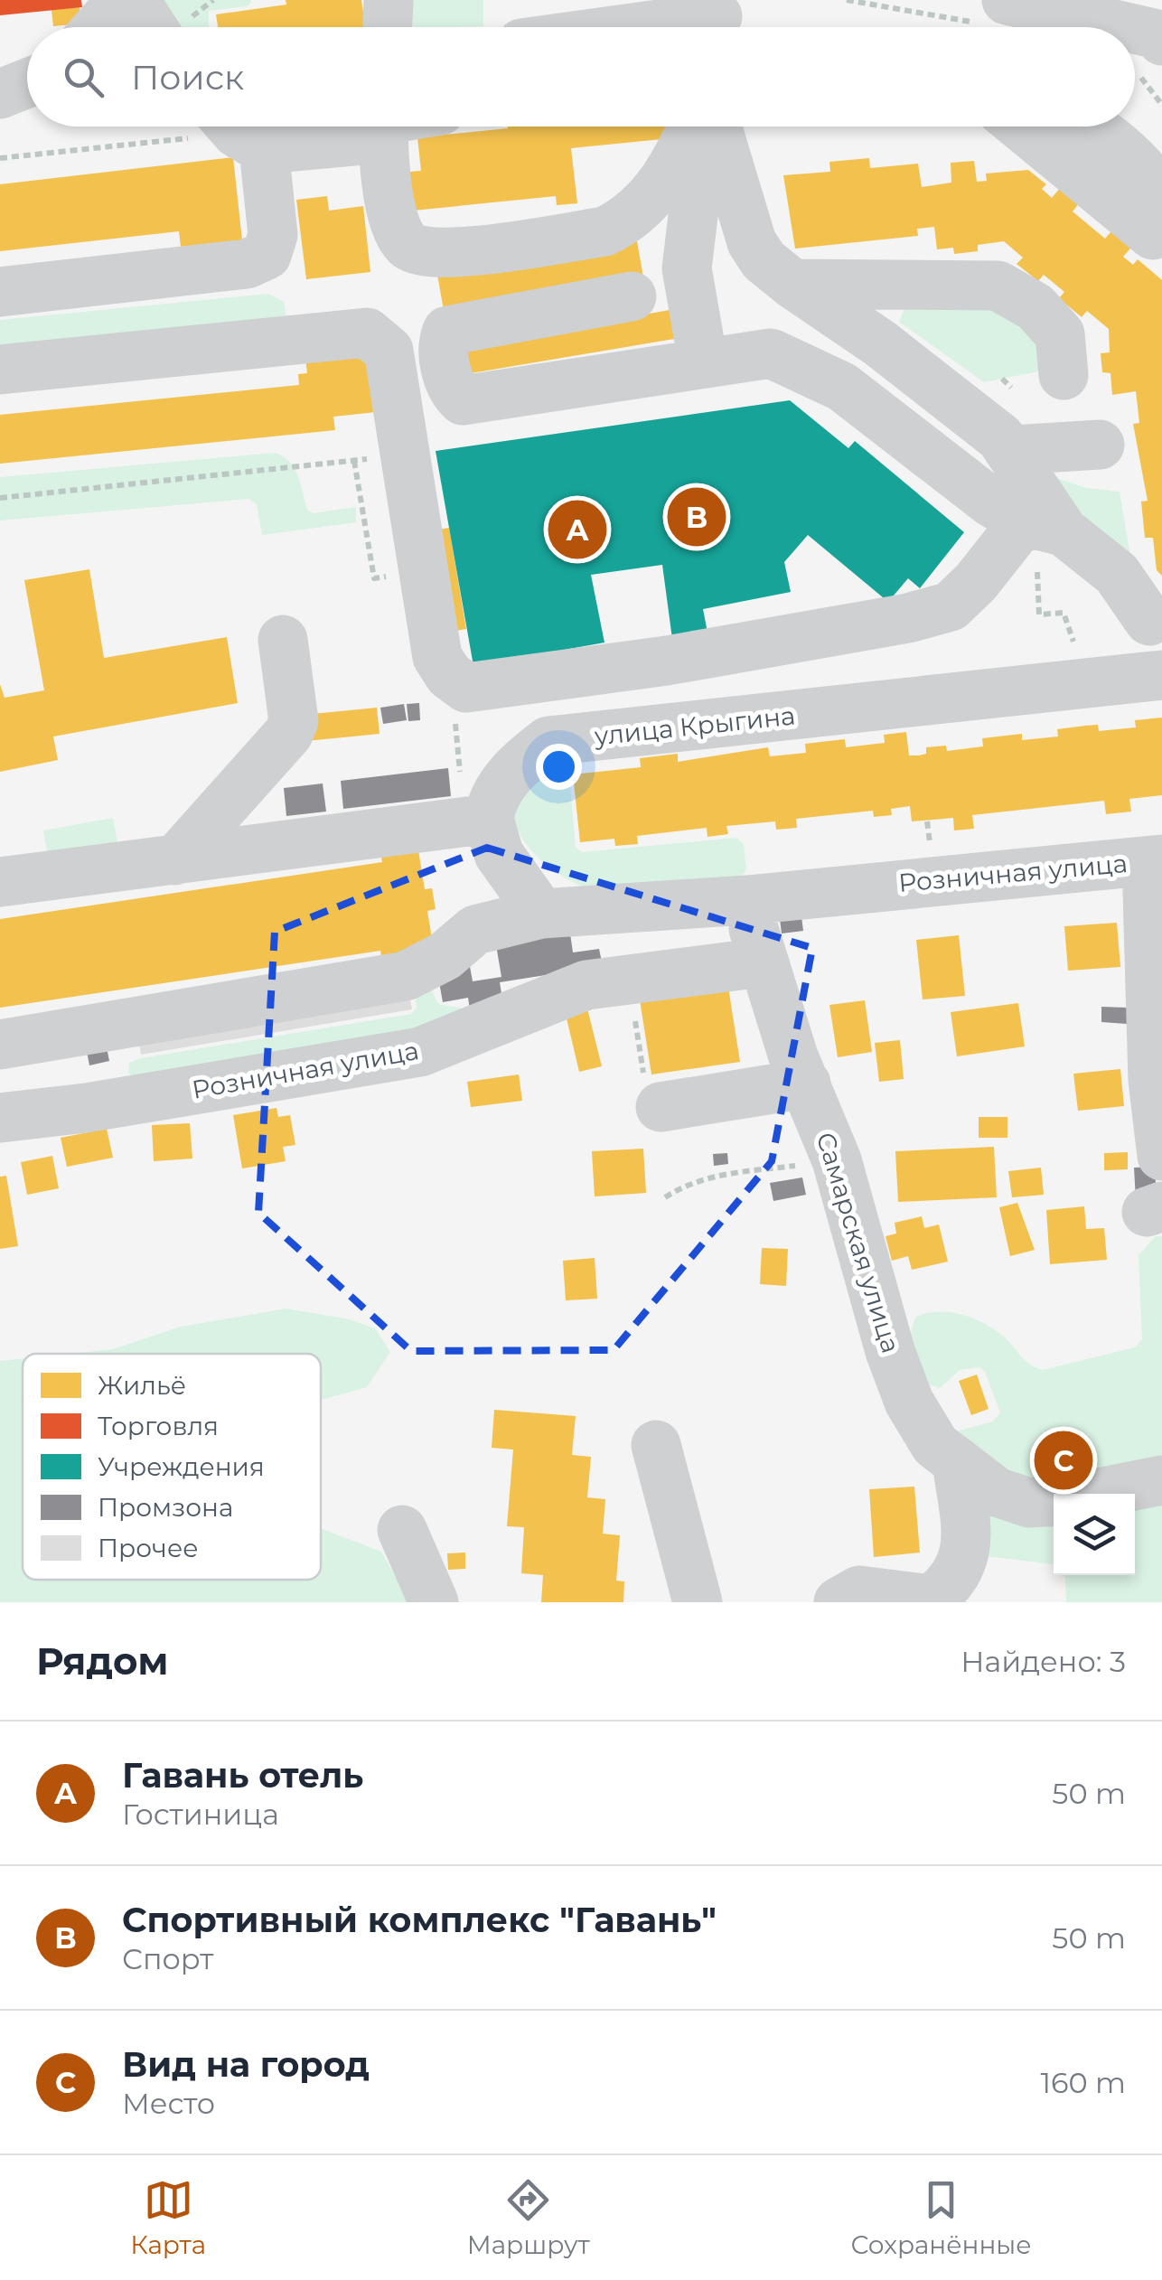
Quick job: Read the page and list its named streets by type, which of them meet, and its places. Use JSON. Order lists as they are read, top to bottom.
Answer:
{
  "streets": {
    "street": ["улица Крыгина", "Розничная улица", "Самарская улица"]
  },
  "crossings": [
    ["Розничная улица", "Самарская улица"]
  ],
  "legend": [
    "Жильё",
    "Торговля",
    "Учреждения",
    "Промзона",
    "Прочее"
  ],
  "page": {
    "search": "Поиск",
    "pins": ["B", "A", "C"],
    "heading": ["Рядом", "Найдено: 3"],
    "list": [
      {
        "mark": "A",
        "name": "Гавань отель",
        "note": "Гостиница",
        "value": "50 m"
      },
      {
        "mark": "B",
        "name": "Спортивный комплекс \"Гавань\"",
        "note": "Спорт",
        "value": "50 m"
      },
      {
        "mark": "C",
        "name": "Вид на город",
        "note": "Место",
        "value": "160 m"
      }
    ],
    "nav": ["Карта", "Маршрут", "Сохранённые"]
  }
}
